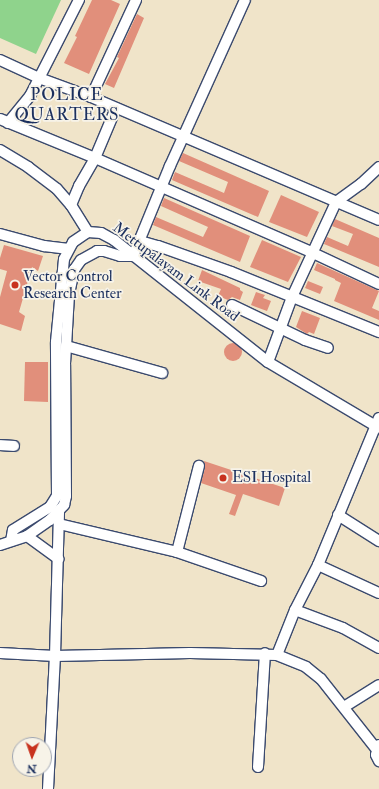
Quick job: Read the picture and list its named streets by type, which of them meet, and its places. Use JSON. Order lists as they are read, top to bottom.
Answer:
{
  "streets": {
    "street": ["Mettupalayam Link Road"]
  },
  "districts": ["POLICE QUARTERS"],
  "places": ["Vector Control Research Center", "ESI Hospital"],
  "north": "bottom"
}
